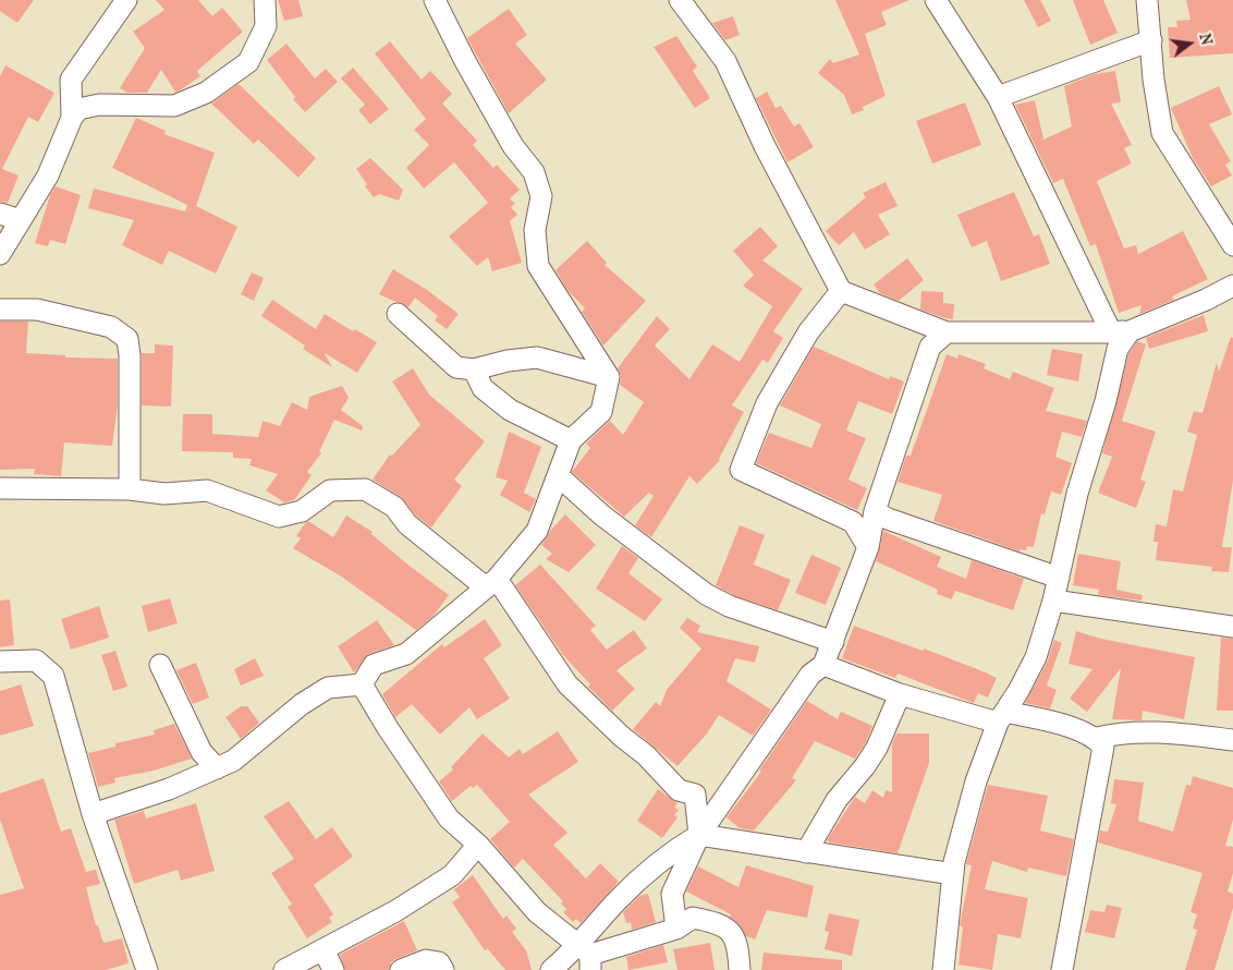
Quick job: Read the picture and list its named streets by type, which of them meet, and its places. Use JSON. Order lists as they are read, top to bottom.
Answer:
{
  "north": "right"
}
